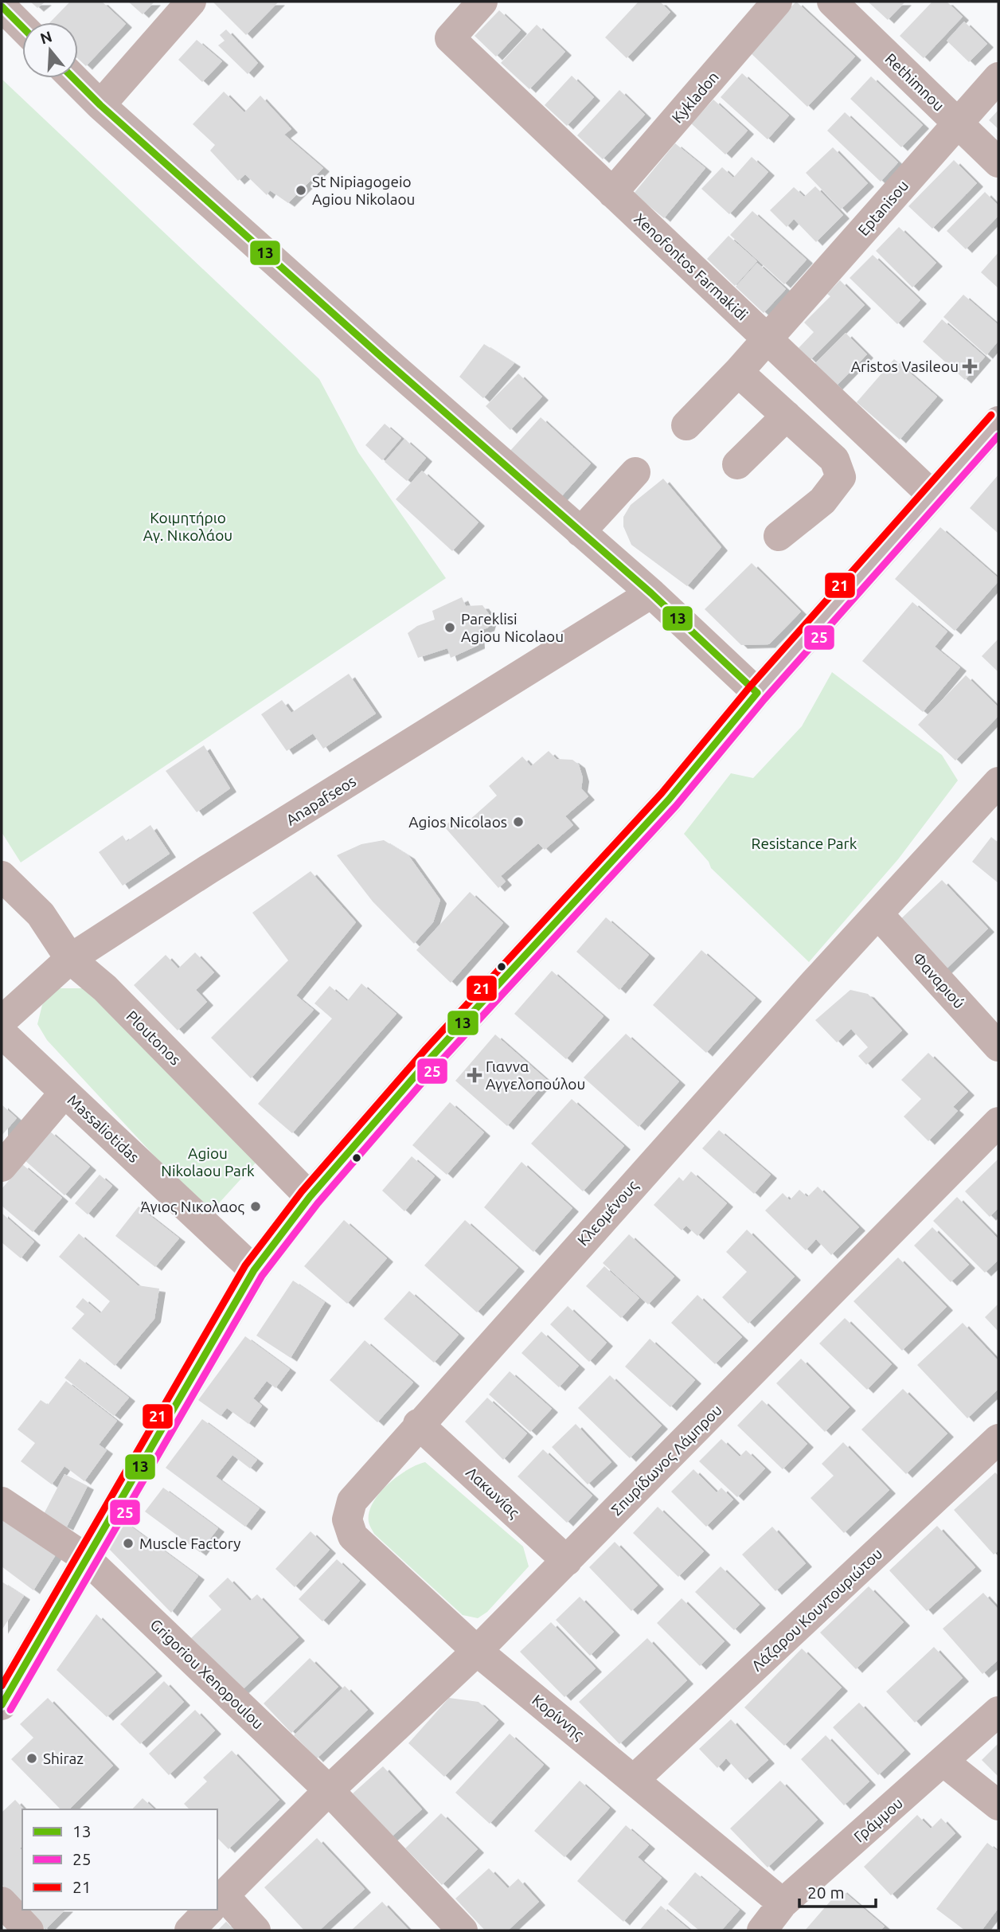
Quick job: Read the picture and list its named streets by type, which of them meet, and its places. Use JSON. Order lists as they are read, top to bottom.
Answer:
{
  "streets": {
    "street": [
      "Rethimnou",
      "Kykladon",
      "Eptanisou",
      "Xenofontos Farmakidi",
      "Anapafseos",
      "Φαναριού",
      "Ploutonos",
      "Massaliotidas",
      "Κλεομένους",
      "Σπυρίδωνος Λάμπρου",
      "Λακωνίας",
      "Λάζαρου Κουντουριώτου",
      "Grigoriou Xenopoulou",
      "Κορίννης",
      "Γράμμου"
    ]
  },
  "crossings": [
    ["Rethimnou", "Eptanisou"],
    ["Kykladon", "Xenofontos Farmakidi"],
    ["Eptanisou", "Xenofontos Farmakidi"],
    ["Anapafseos", "Ploutonos"],
    ["Φαναριού", "Κλεομένους"],
    ["Κλεομένους", "Λακωνίας"],
    ["Κλεομένους", "Κορίννης"],
    ["Σπυρίδωνος Λάμπρου", "Λακωνίας"],
    ["Σπυρίδωνος Λάμπρου", "Grigoriou Xenopoulou"],
    ["Σπυρίδωνος Λάμπρου", "Κορίννης"],
    ["Λάζαρου Κουντουριώτου", "Κορίννης"],
    ["Κορίννης", "Γράμμου"]
  ],
  "parks": ["Κοιμητήριο Αγ. Νικολάου", "Resistance Park", "Agiou Nikolaou Park"],
  "places": {
    "other": [
      "St Nipiagogeio Agiou Nikolaou",
      "Pareklisi Agiou Nicolaou",
      "Agios Nicolaos",
      "Άγιος Νικολαος",
      "Muscle Factory",
      "Shiraz"
    ],
    "health": ["Aristos Vasileou", "Γιαννα Αγγελοπούλου"]
  },
  "lines": ["transit line 13", "transit line 21", "transit line 25"],
  "legend": ["13", "25", "21"],
  "scale_bar": "20 m",
  "north": "top"
}
